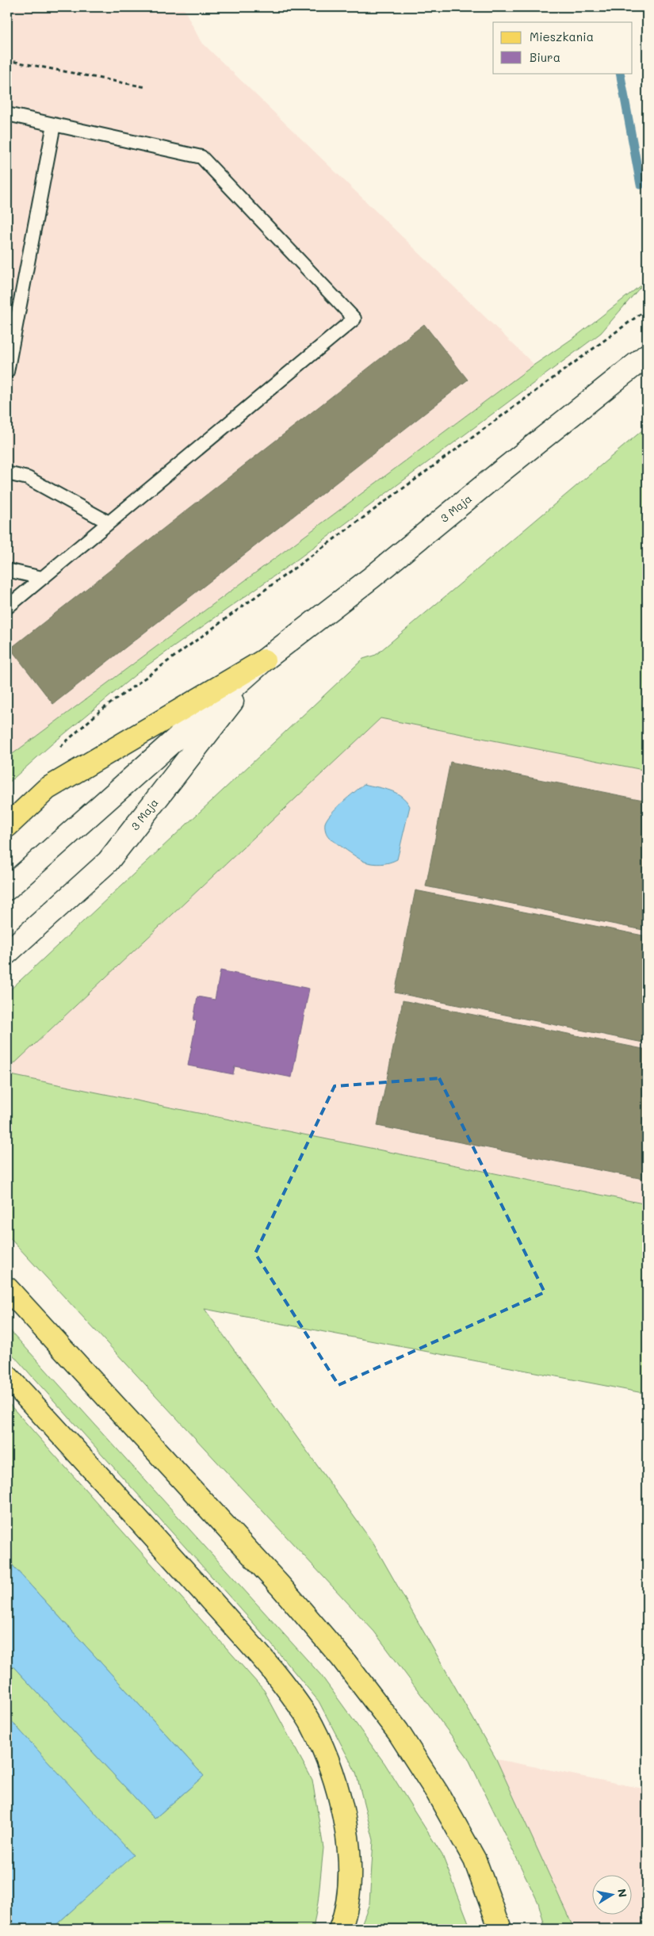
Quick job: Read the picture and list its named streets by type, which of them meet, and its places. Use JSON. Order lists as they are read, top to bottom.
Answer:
{
  "streets": {
    "main road": ["3 Maja"]
  },
  "legend": ["Mieszkania", "Biura"],
  "north": "right"
}
